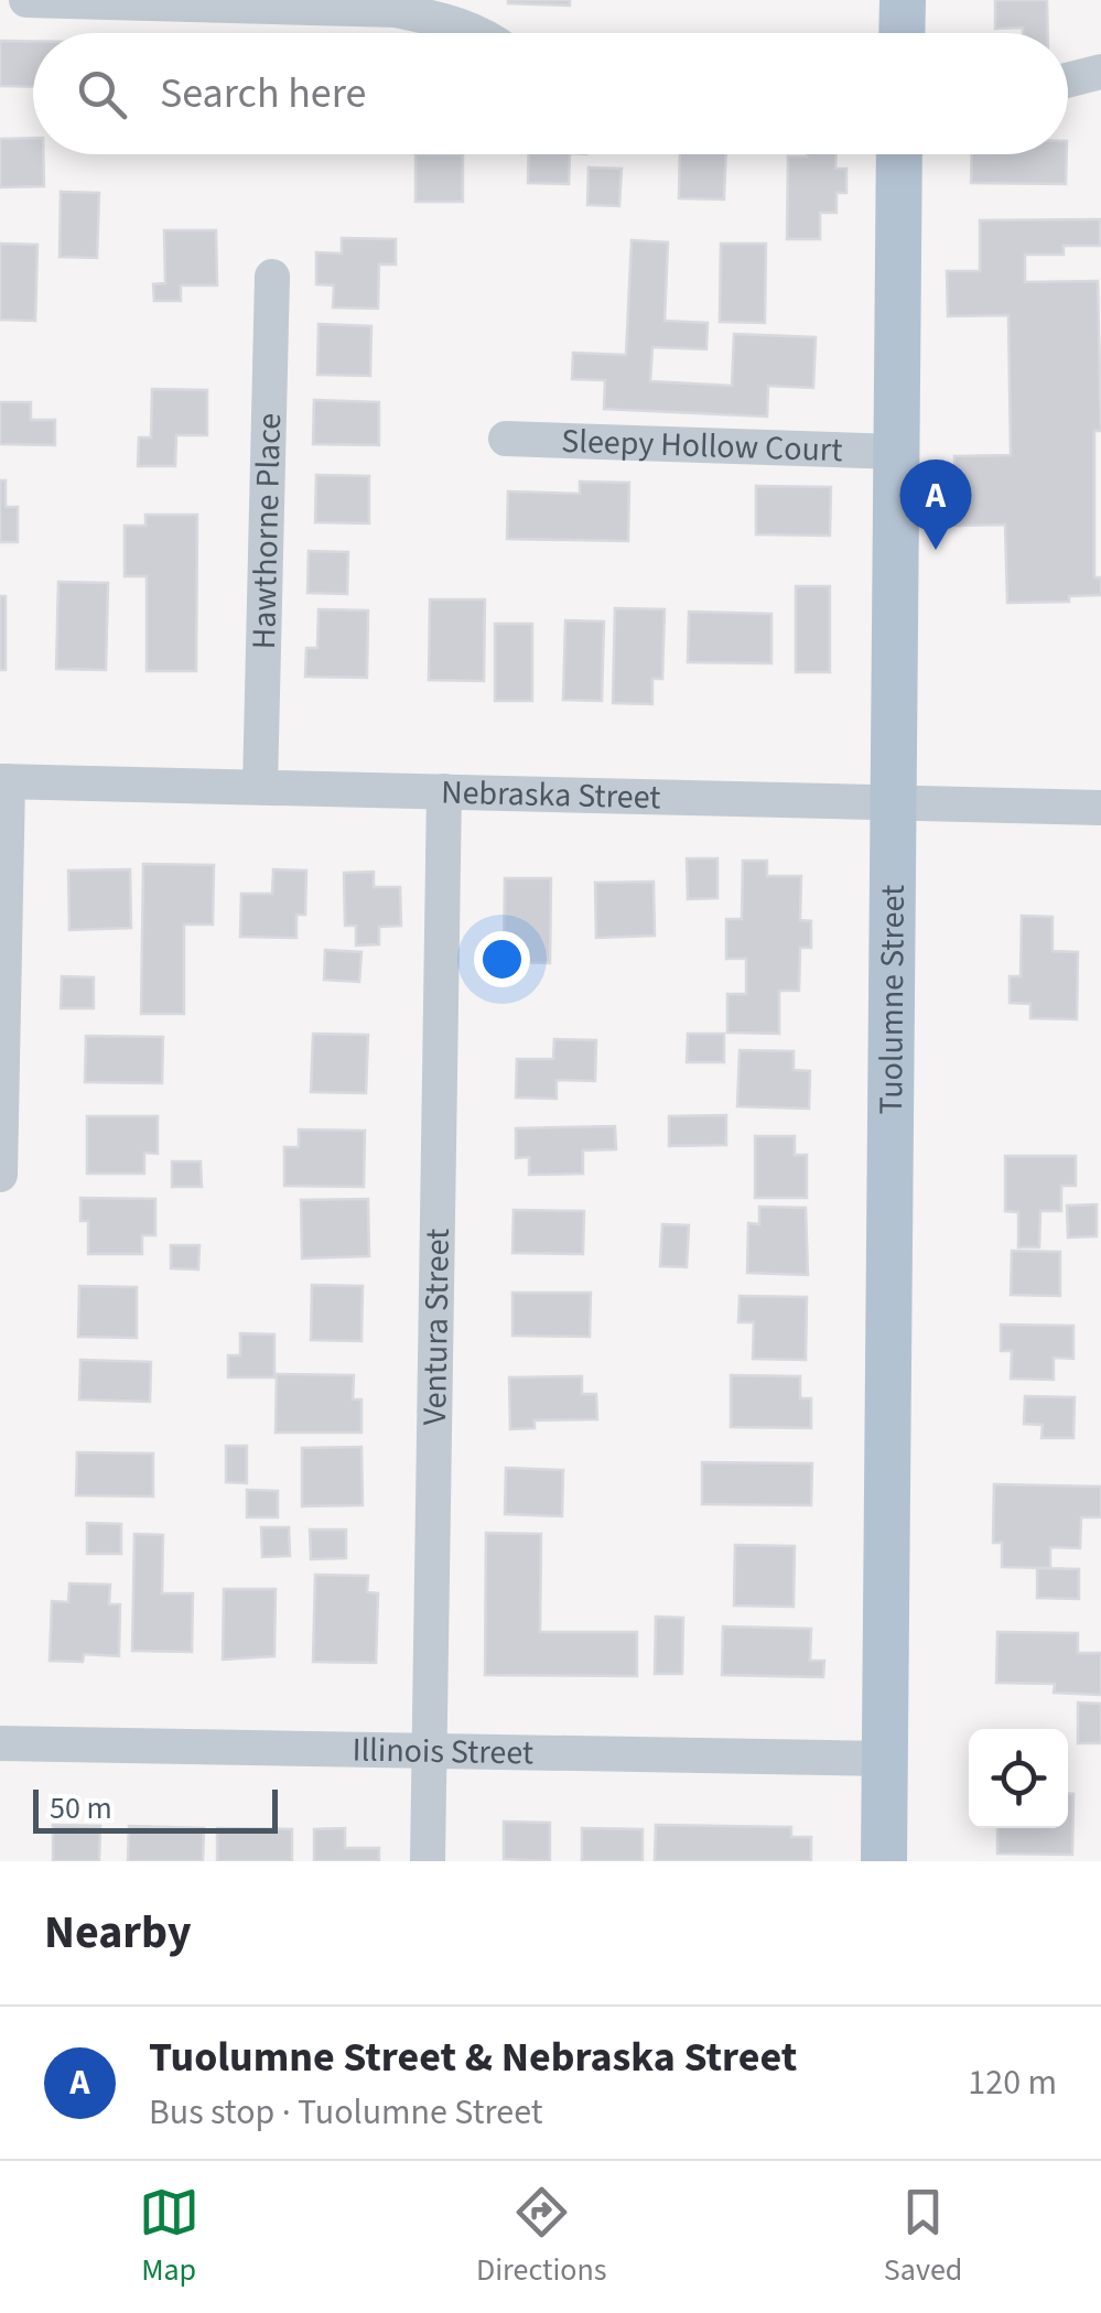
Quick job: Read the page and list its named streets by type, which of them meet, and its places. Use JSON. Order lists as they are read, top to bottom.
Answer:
{
  "streets": {
    "main road": ["Tuolumne Street"],
    "street": [
      "Sleepy Hollow Court",
      "Hawthorne Place",
      "Nebraska Street",
      "Ventura Street",
      "Illinois Street"
    ]
  },
  "crossings": [
    ["Sleepy Hollow Court", "Tuolumne Street"],
    ["Hawthorne Place", "Nebraska Street"],
    ["Nebraska Street", "Tuolumne Street"],
    ["Nebraska Street", "Ventura Street"],
    ["Tuolumne Street", "Illinois Street"],
    ["Ventura Street", "Illinois Street"]
  ],
  "scale_bar": "50 m",
  "page": {
    "search": "Search here",
    "pins": "A",
    "scale": "50 m",
    "heading": "Nearby",
    "list": [
      {
        "mark": "A",
        "name": "Tuolumne Street & Nebraska Street",
        "note": "Bus stop · Tuolumne Street",
        "value": "120 m"
      }
    ],
    "nav": ["Map", "Directions", "Saved"]
  }
}
